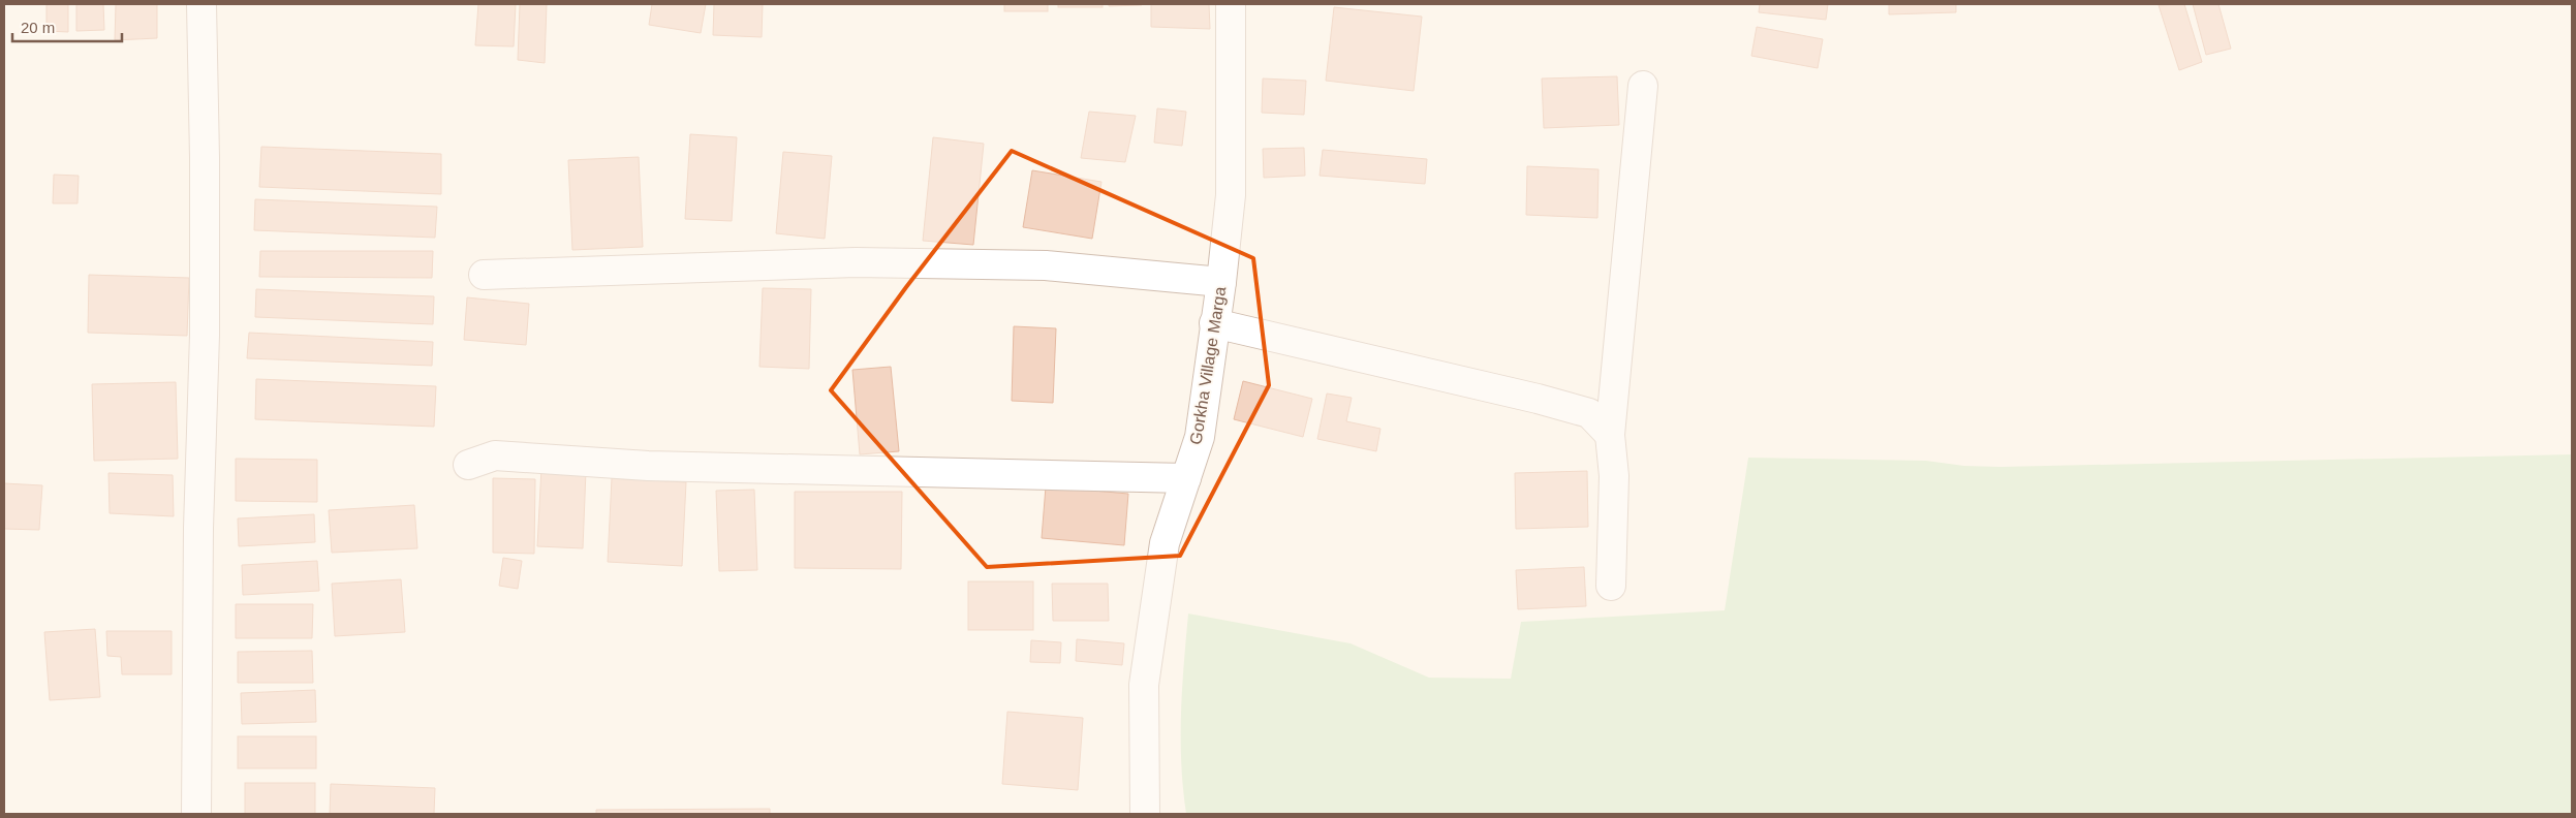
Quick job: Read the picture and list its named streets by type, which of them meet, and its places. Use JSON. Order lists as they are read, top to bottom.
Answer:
{
  "streets": {
    "street": ["Gorkha Village Marga"]
  },
  "scale_bar": "20 m"
}
